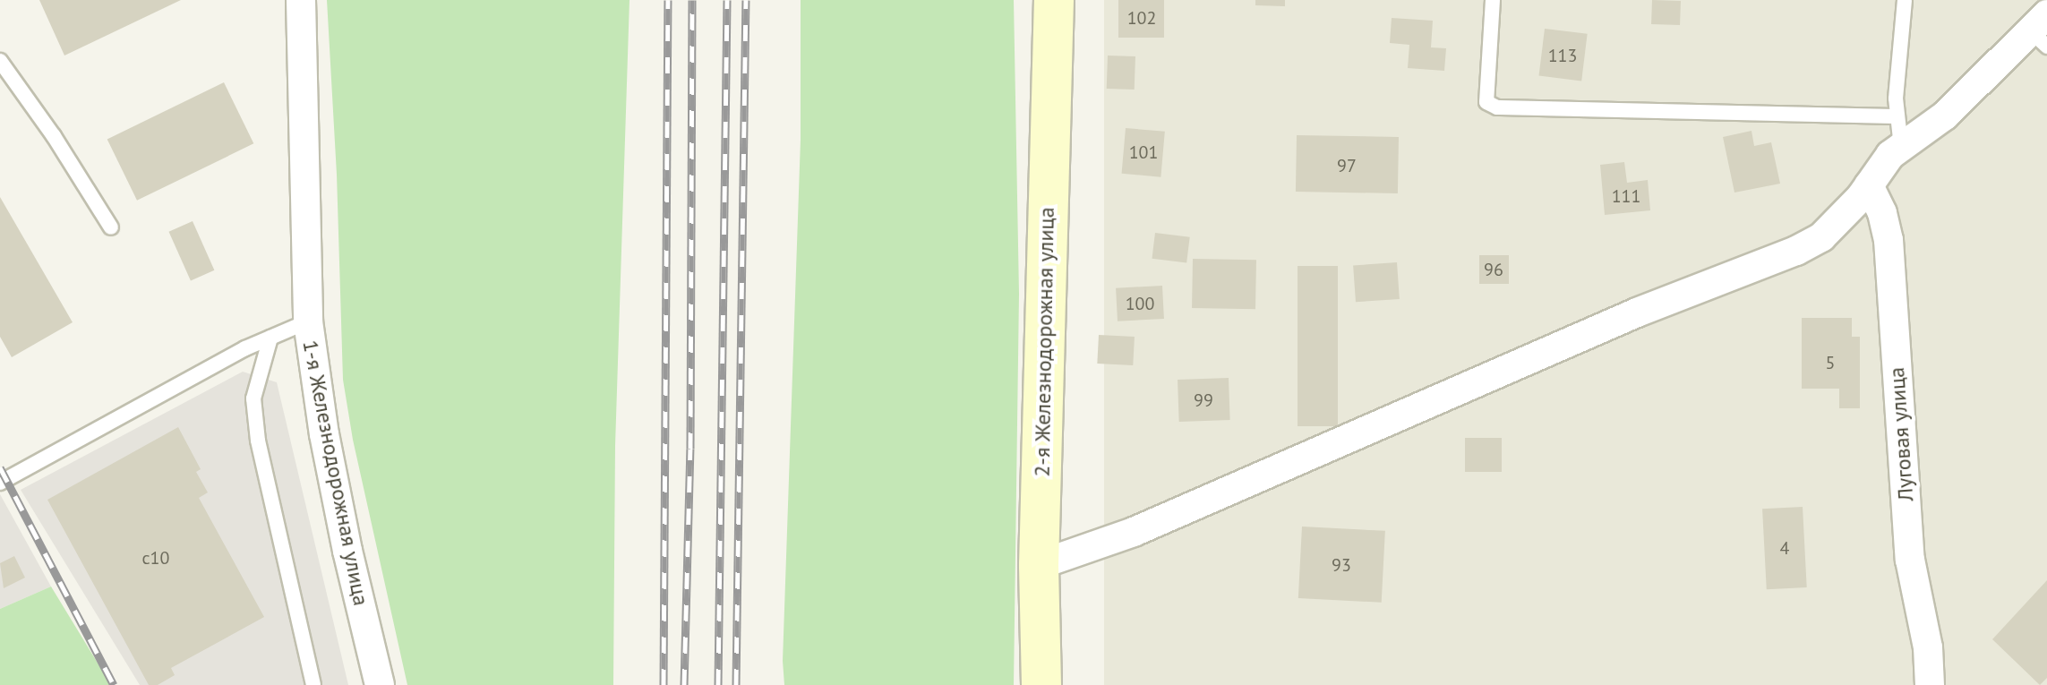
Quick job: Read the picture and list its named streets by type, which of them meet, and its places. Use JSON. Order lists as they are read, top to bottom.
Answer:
{
  "streets": {
    "street": ["2-я Железнодорожная улица", "Луговая улица", "1-я Железнодорожная улица"]
  },
  "house_numbers": [
    "102",
    "113",
    "101",
    "97",
    "111",
    "96",
    "100",
    "5",
    "99",
    "4",
    "с10",
    "93"
  ]
}
